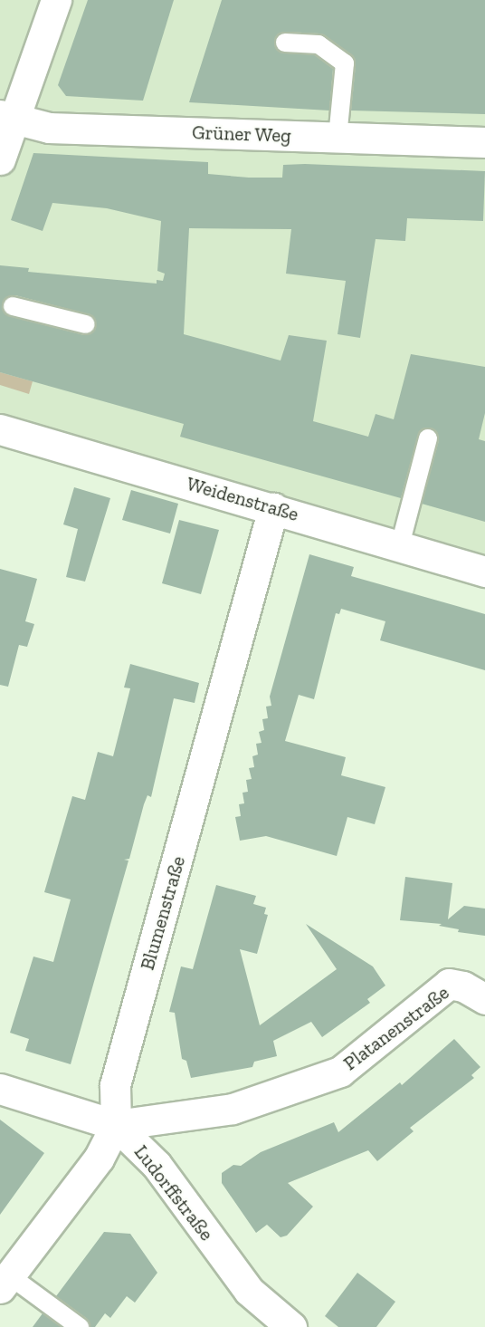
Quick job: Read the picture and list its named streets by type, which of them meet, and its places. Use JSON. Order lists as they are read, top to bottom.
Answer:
{
  "streets": {
    "street": [
      "Grüner Weg",
      "Weidenstraße",
      "Blumenstraße",
      "Platanenstraße",
      "Ludorffstraße"
    ]
  },
  "crossings": [
    ["Weidenstraße", "Blumenstraße"],
    ["Blumenstraße", "Platanenstraße"],
    ["Blumenstraße", "Ludorffstraße"],
    ["Platanenstraße", "Ludorffstraße"]
  ]
}
